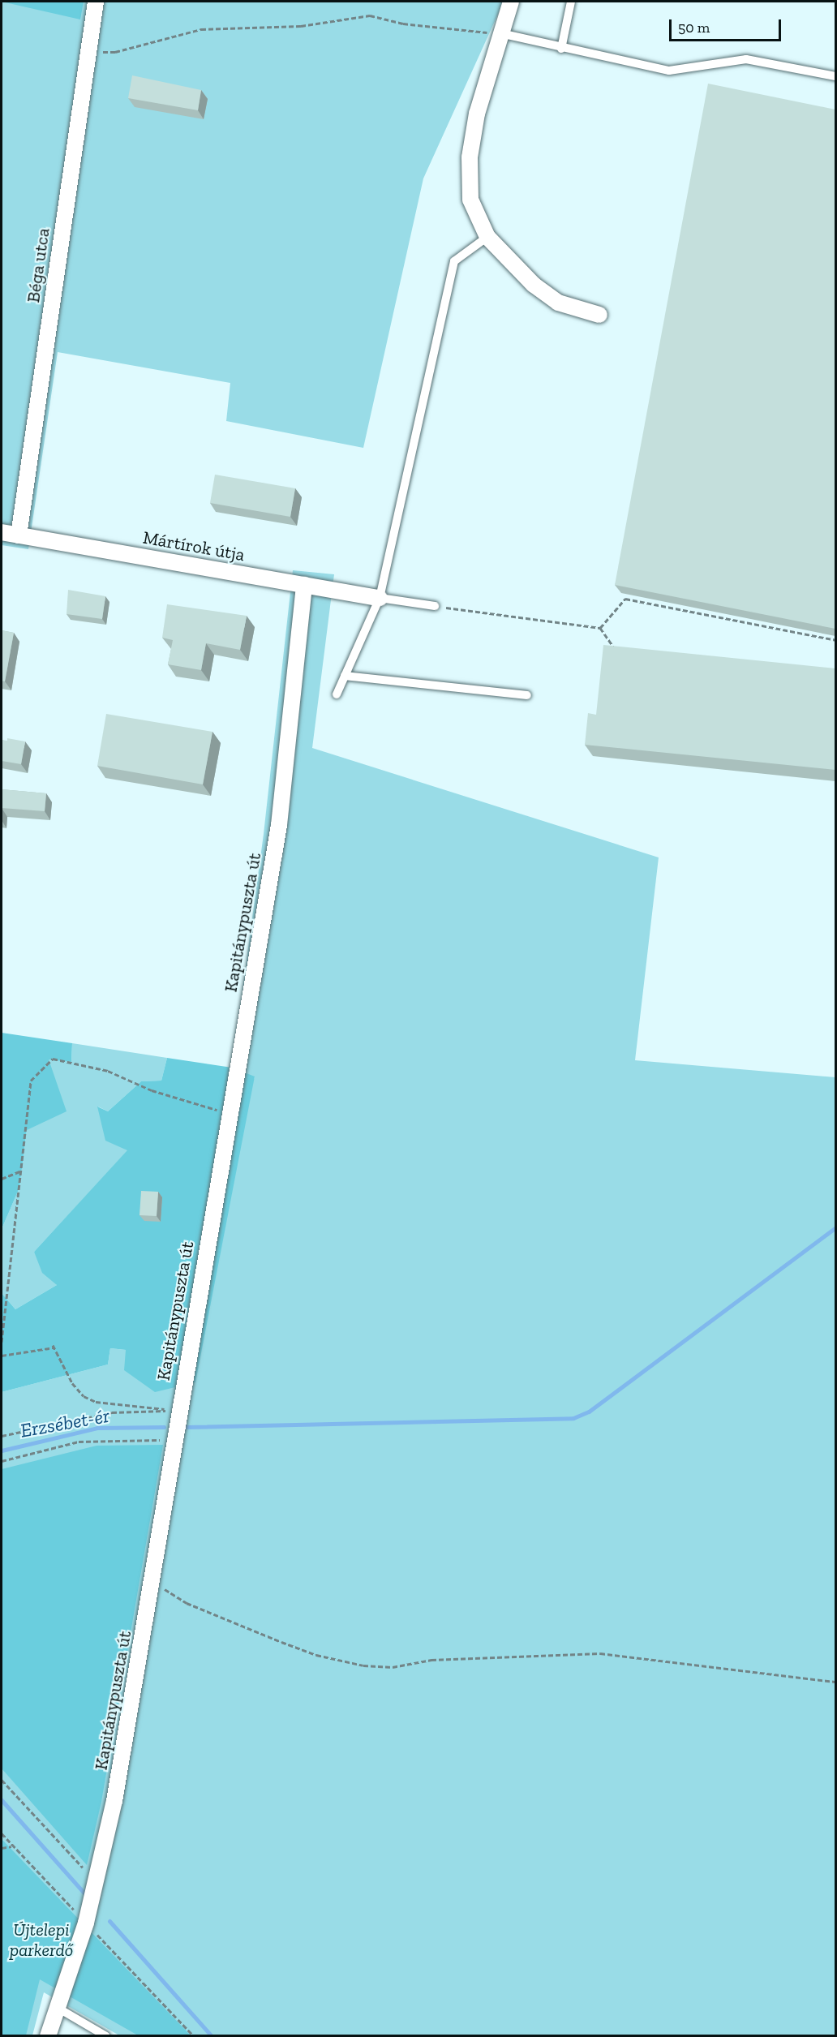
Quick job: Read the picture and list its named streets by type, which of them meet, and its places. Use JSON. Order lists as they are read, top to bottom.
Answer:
{
  "streets": {
    "street": ["Béga utca", "Mártírok útja", "Kapitánypuszta út"]
  },
  "crossings": [
    ["Béga utca", "Mártírok útja"],
    ["Mártírok útja", "Kapitánypuszta út"]
  ],
  "water": ["Erzsébet-ér"],
  "parks": ["Újtelepi parkerdő"],
  "scale_bar": "50 m"
}
